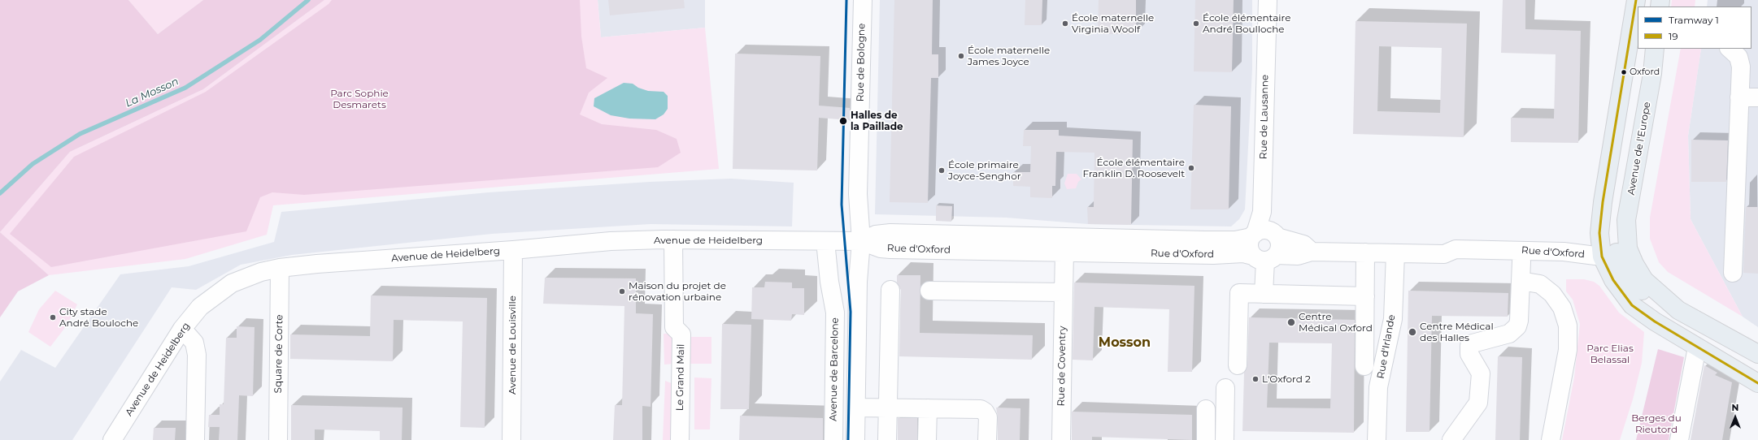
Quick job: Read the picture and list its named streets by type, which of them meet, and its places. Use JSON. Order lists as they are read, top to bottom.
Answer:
{
  "streets": {
    "main road": ["Avenue de l'Europe"],
    "street": [
      "Rue de Bologne",
      "Rue de Lausanne",
      "Avenue de Heidelberg",
      "Rue d'Oxford",
      "Avenue de Louisville",
      "Rue d'Irlande",
      "Square de Corte",
      "Rue de Coventry",
      "Avenue de Barcelone",
      "Le Grand Mail"
    ]
  },
  "crossings": [
    ["Rue de Bologne", "Avenue de Heidelberg"],
    ["Rue de Bologne", "Rue d'Oxford"],
    ["Rue de Lausanne", "Rue d'Oxford"],
    ["Avenue de l'Europe", "Rue d'Oxford"],
    ["Avenue de Heidelberg", "Rue d'Oxford"],
    ["Avenue de Heidelberg", "Avenue de Louisville"],
    ["Avenue de Heidelberg", "Square de Corte"],
    ["Avenue de Heidelberg", "Avenue de Barcelone"],
    ["Avenue de Heidelberg", "Le Grand Mail"],
    ["Rue d'Oxford", "Rue d'Irlande"],
    ["Rue d'Oxford", "Rue de Coventry"]
  ],
  "districts": ["Mosson"],
  "water": ["La Mosson"],
  "parks": ["Parc Sophie Desmarets", "Parc Elias Belassal", "Berges du Rieutord"],
  "places": [
    "École maternelle Virginia Woolf",
    "École élémentaire André Boulloche",
    "École maternelle James Joyce",
    "Oxford",
    "Halles de la Paillade",
    "École élémentaire Franklin D. Roosevelt",
    "École primaire Joyce-Senghor",
    "Maison du projet de rénovation urbaine",
    "City stade André Bouloche",
    "Centre Médical Oxford",
    "Centre Médical des Halles",
    "L'Oxford 2"
  ],
  "lines": ["tram line 1", "transit line 19"],
  "legend": ["Tramway 1", "19"],
  "north": "top"
}
